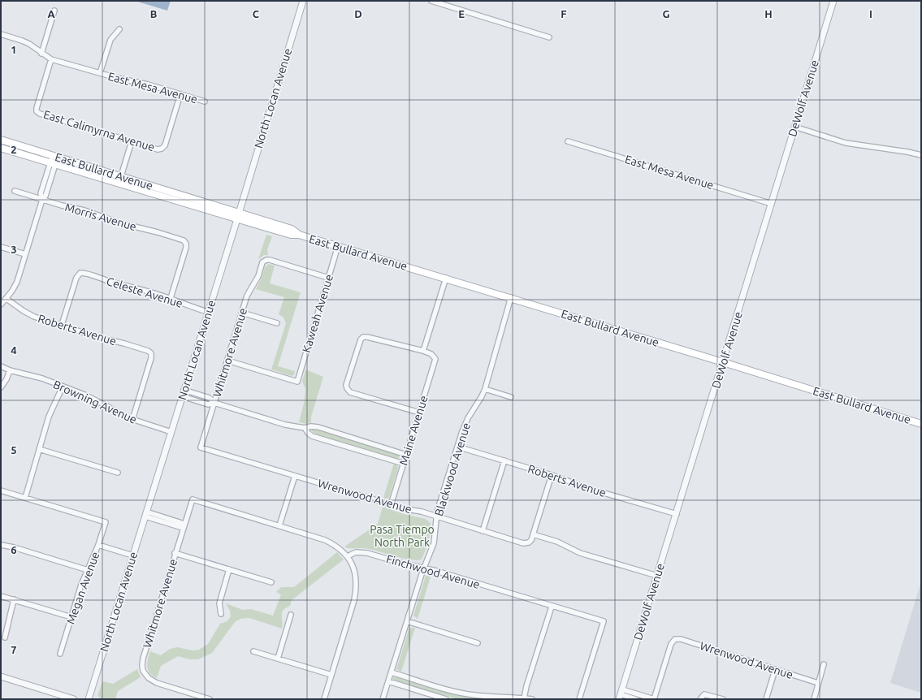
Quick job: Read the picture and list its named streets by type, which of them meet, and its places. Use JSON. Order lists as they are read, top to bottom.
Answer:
{
  "streets": {
    "main road": ["East Bullard Avenue"],
    "street": [
      "East Mesa Avenue",
      "North Locan Avenue",
      "DeWolf Avenue",
      "East Calimyrna Avenue",
      "Morris Avenue",
      "Celeste Avenue",
      "Kaweah Avenue",
      "Roberts Avenue",
      "Whitmore Avenue",
      "Browning Avenue",
      "Maine Avenue",
      "Blackwood Avenue",
      "Wrenwood Avenue",
      "Finchwood Avenue",
      "Megan Avenue"
    ]
  },
  "crossings": [
    ["East Mesa Avenue", "DeWolf Avenue"],
    ["East Mesa Avenue", "East Calimyrna Avenue"],
    ["North Locan Avenue", "East Bullard Avenue"],
    ["North Locan Avenue", "Celeste Avenue"],
    ["North Locan Avenue", "Browning Avenue"],
    ["DeWolf Avenue", "East Bullard Avenue"],
    ["DeWolf Avenue", "Roberts Avenue"],
    ["East Bullard Avenue", "Kaweah Avenue"],
    ["East Bullard Avenue", "Blackwood Avenue"],
    ["Morris Avenue", "Celeste Avenue"],
    ["Celeste Avenue", "Roberts Avenue"],
    ["Kaweah Avenue", "Whitmore Avenue"],
    ["Roberts Avenue", "Browning Avenue"],
    ["Roberts Avenue", "Blackwood Avenue"],
    ["Whitmore Avenue", "Wrenwood Avenue"],
    ["Maine Avenue", "Wrenwood Avenue"],
    ["Blackwood Avenue", "Wrenwood Avenue"],
    ["Blackwood Avenue", "Finchwood Avenue"]
  ],
  "parks": ["Pasa Tiempo North Park"],
  "grid": {
    "columns": [
      "A",
      "B",
      "C",
      "D",
      "E",
      "F",
      "G",
      "H",
      "I"
    ],
    "rows": [
      "1",
      "2",
      "3",
      "4",
      "5",
      "6",
      "7"
    ]
  }
}
